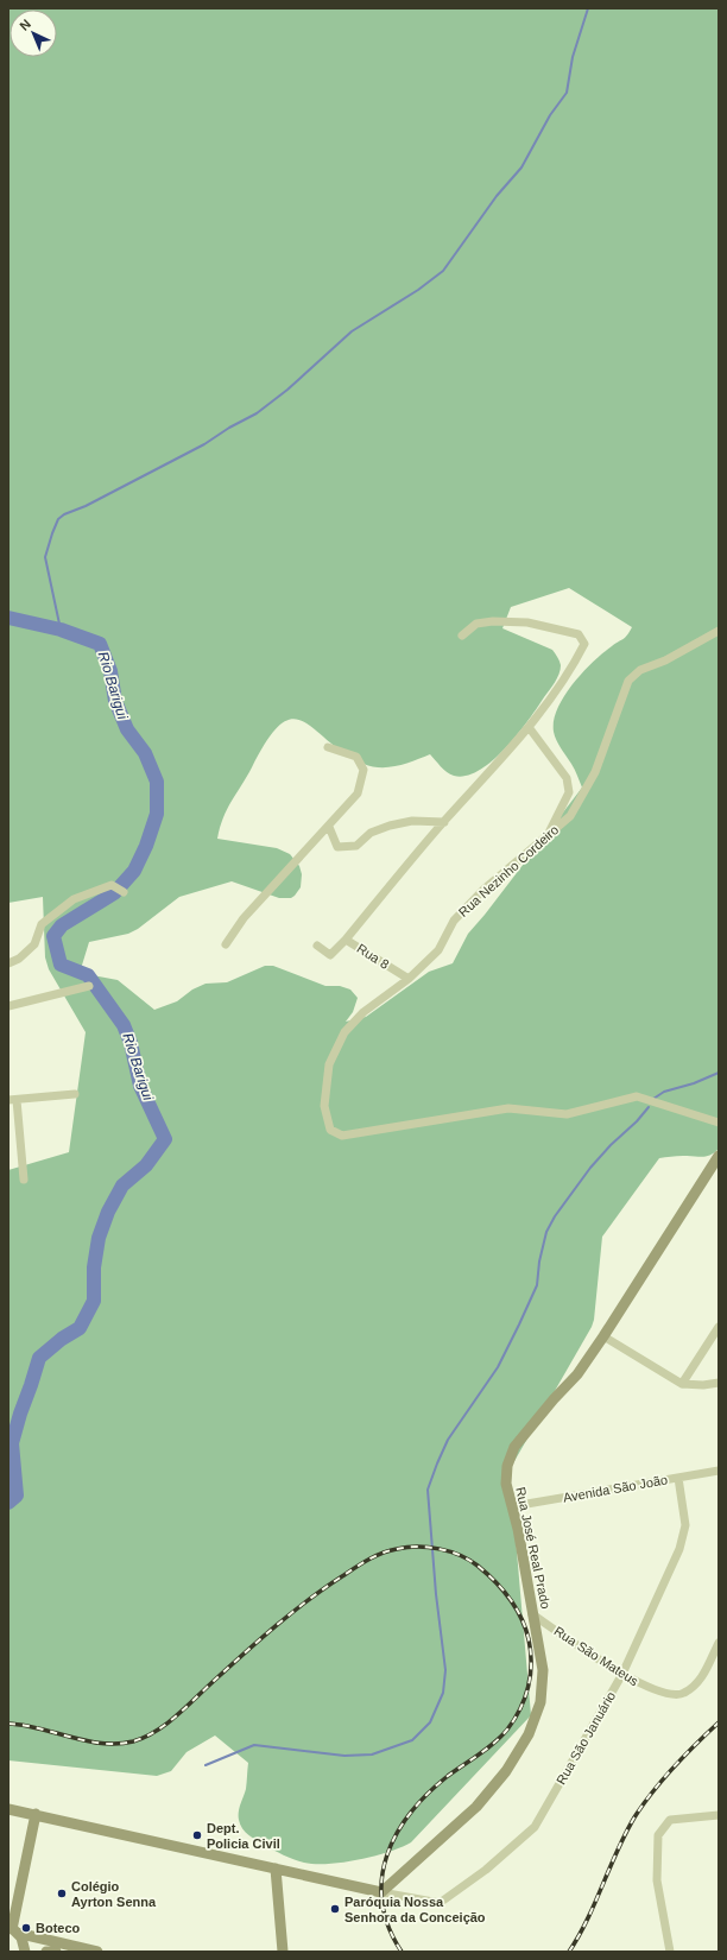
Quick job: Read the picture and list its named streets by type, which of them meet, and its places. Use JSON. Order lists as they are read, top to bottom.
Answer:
{
  "streets": {
    "street": [
      "Rua Nezinho Cordeiro",
      "Rua 8",
      "Avenida São João",
      "Rua José Real Prado",
      "Rua São Mateus",
      "Rua São Januário"
    ]
  },
  "crossings": [
    ["Rua Nezinho Cordeiro", "Rua 8"],
    ["Avenida São João", "Rua José Real Prado"],
    ["Avenida São João", "Rua São Januário"],
    ["Rua José Real Prado", "Rua São Mateus"],
    ["Rua José Real Prado", "Rua São Januário"],
    ["Rua São Mateus", "Rua São Januário"]
  ],
  "water": ["Rio Barigui"],
  "places": [
    "Dept. Policia Civil",
    "Colégio Ayrton Senna",
    "Paróquia Nossa Senhora da Conceição",
    "Boteco"
  ],
  "north": "top left"
}
